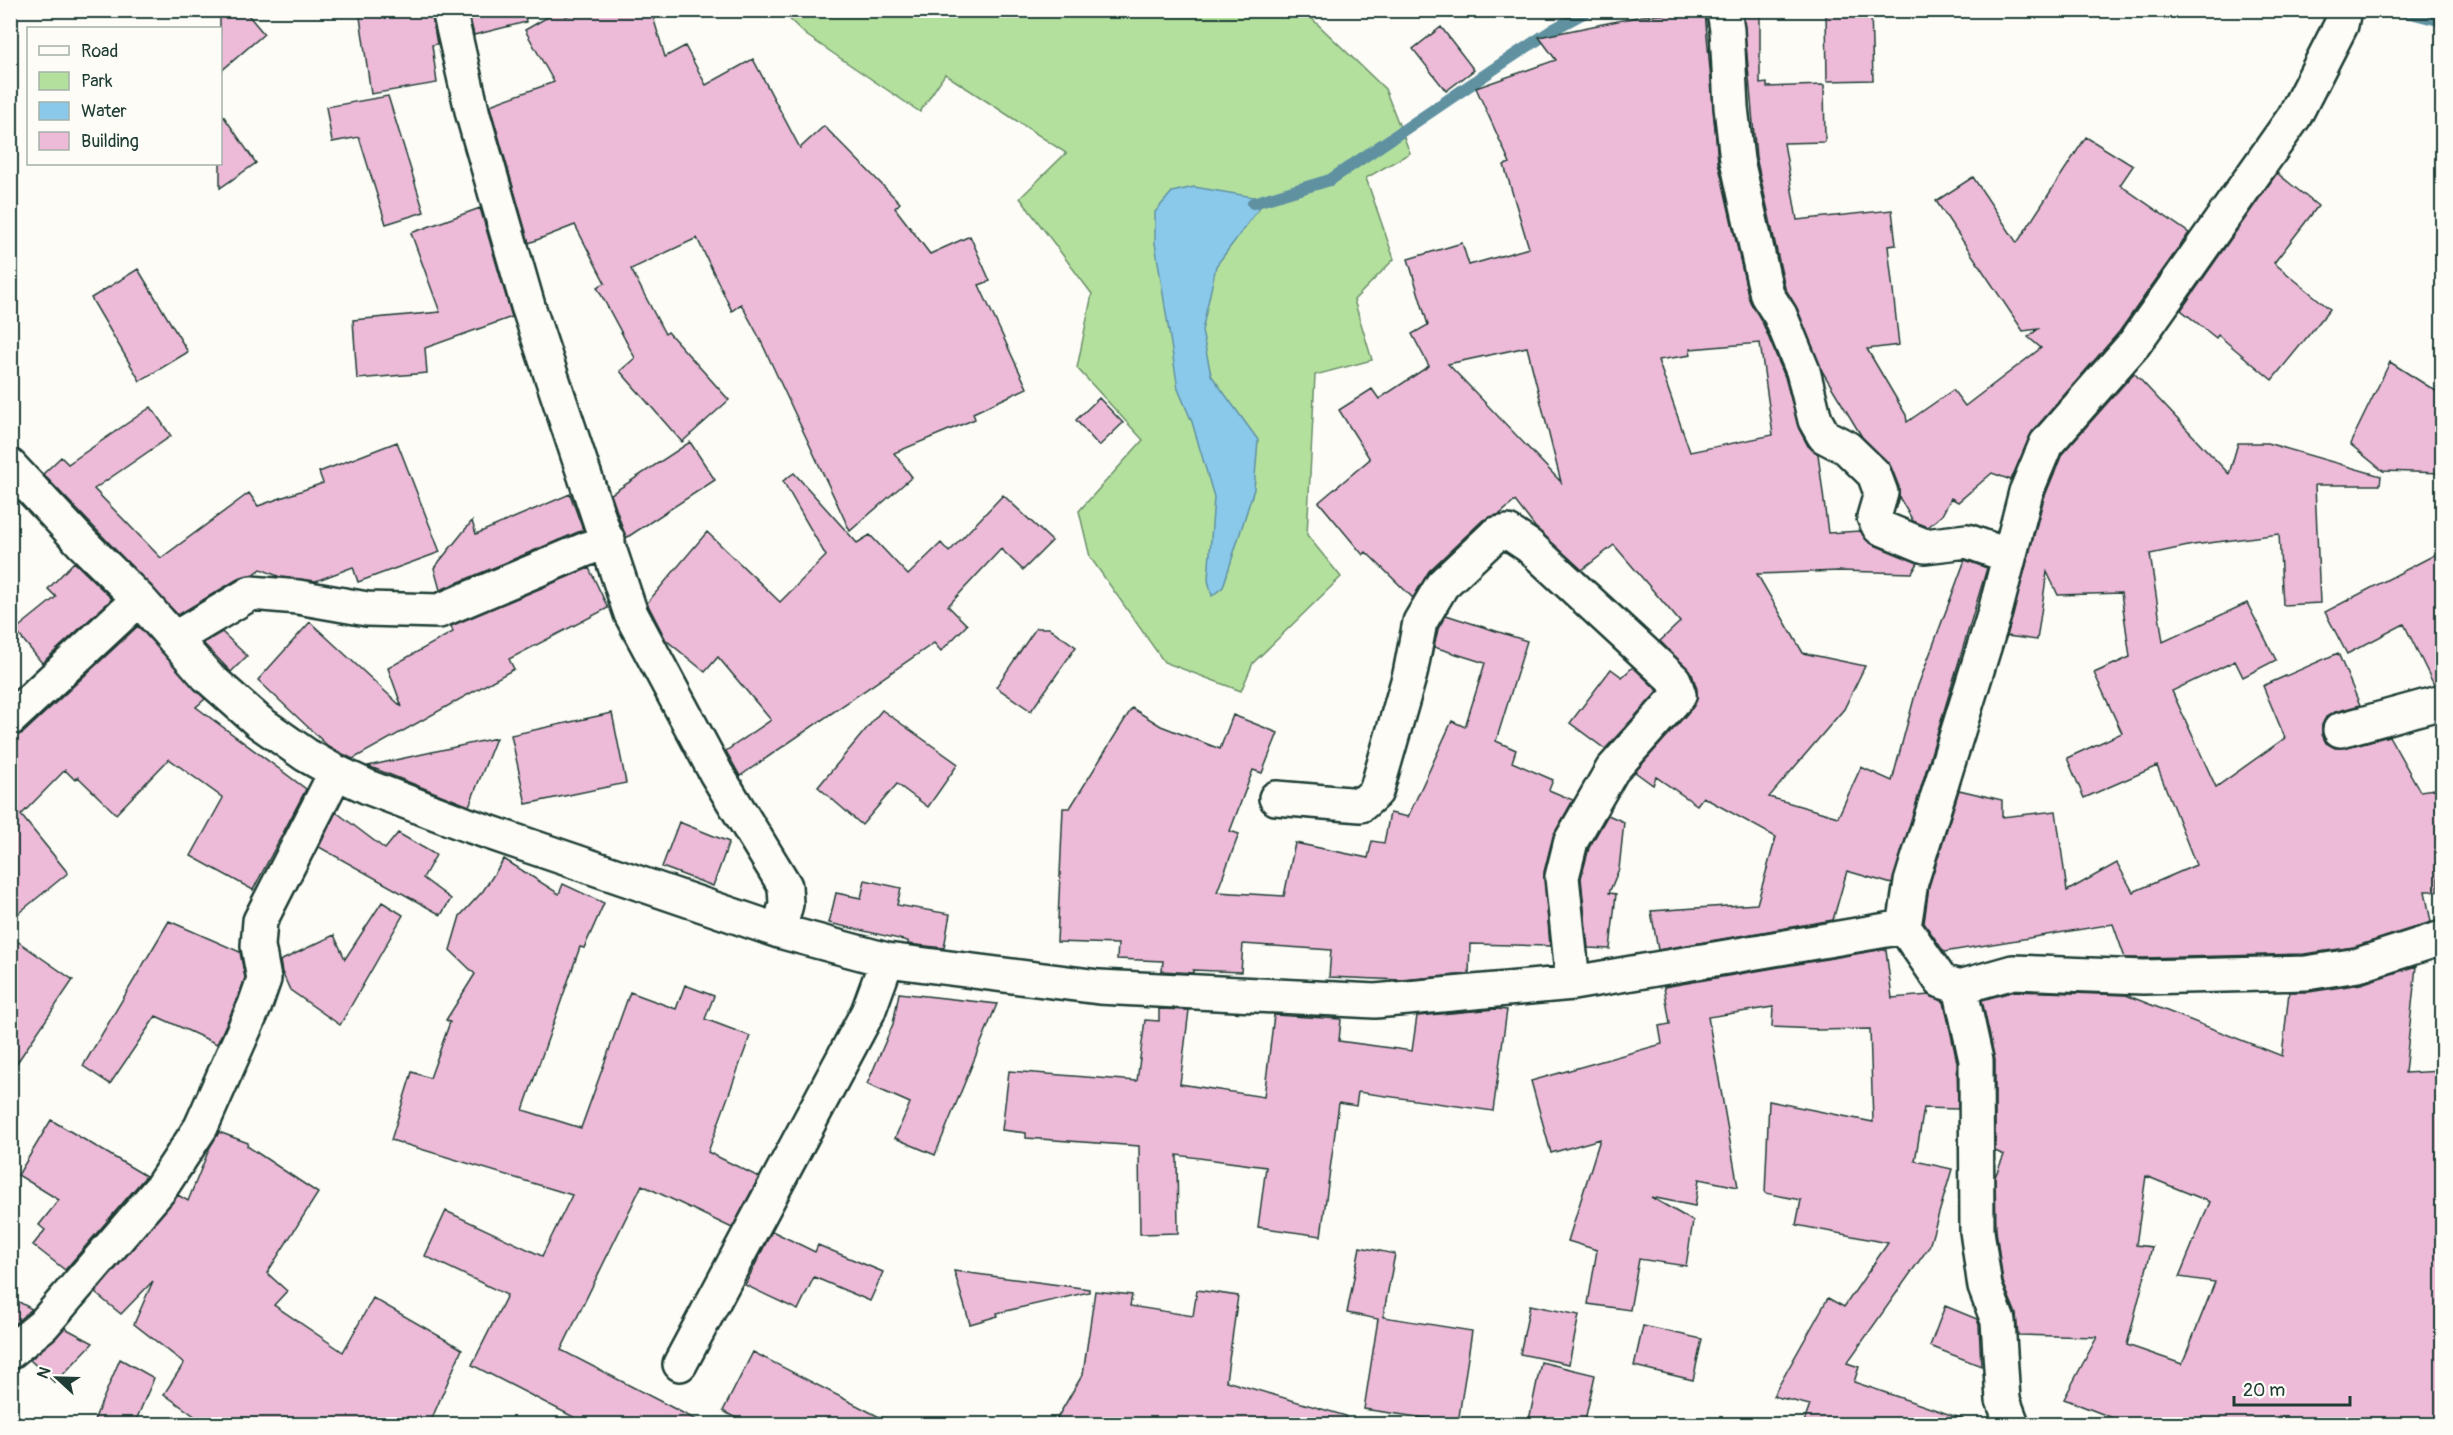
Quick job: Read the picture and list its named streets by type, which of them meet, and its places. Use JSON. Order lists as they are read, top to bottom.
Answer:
{
  "legend": [
    "Road",
    "Park",
    "Water",
    "Building"
  ],
  "scale_bar": "20 m",
  "north": "left"
}
